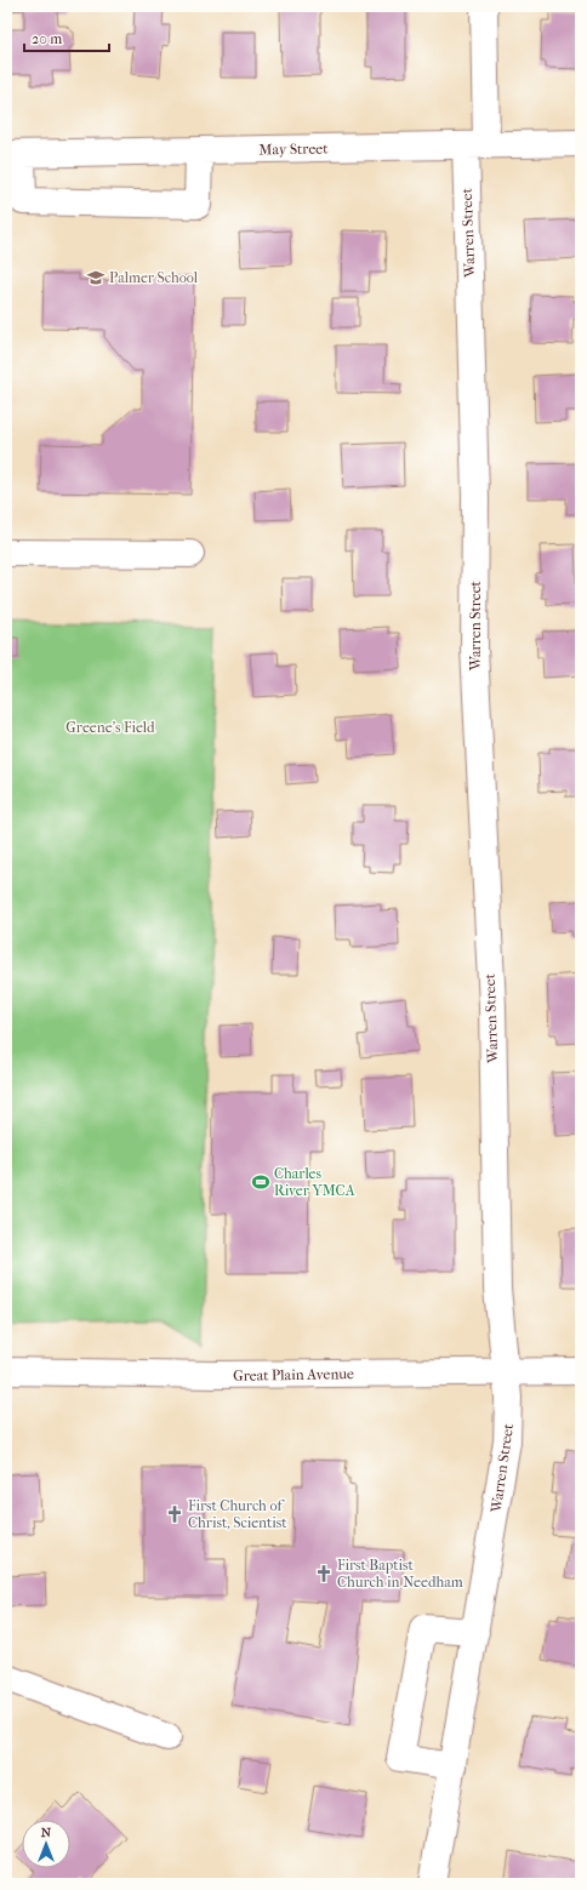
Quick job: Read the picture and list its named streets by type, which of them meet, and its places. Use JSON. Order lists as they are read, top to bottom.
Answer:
{
  "streets": {
    "street": ["May Street", "Warren Street", "Great Plain Avenue"]
  },
  "crossings": [
    ["May Street", "Warren Street"],
    ["Warren Street", "Great Plain Avenue"]
  ],
  "parks": ["Greene's Field"],
  "places": {
    "school or university": ["Palmer School"],
    "sports": ["Charles River YMCA"],
    "church": ["First Church of Christ, Scientist", "First Baptist Church in Needham"]
  },
  "scale_bar": "20 m",
  "north": "top"
}
